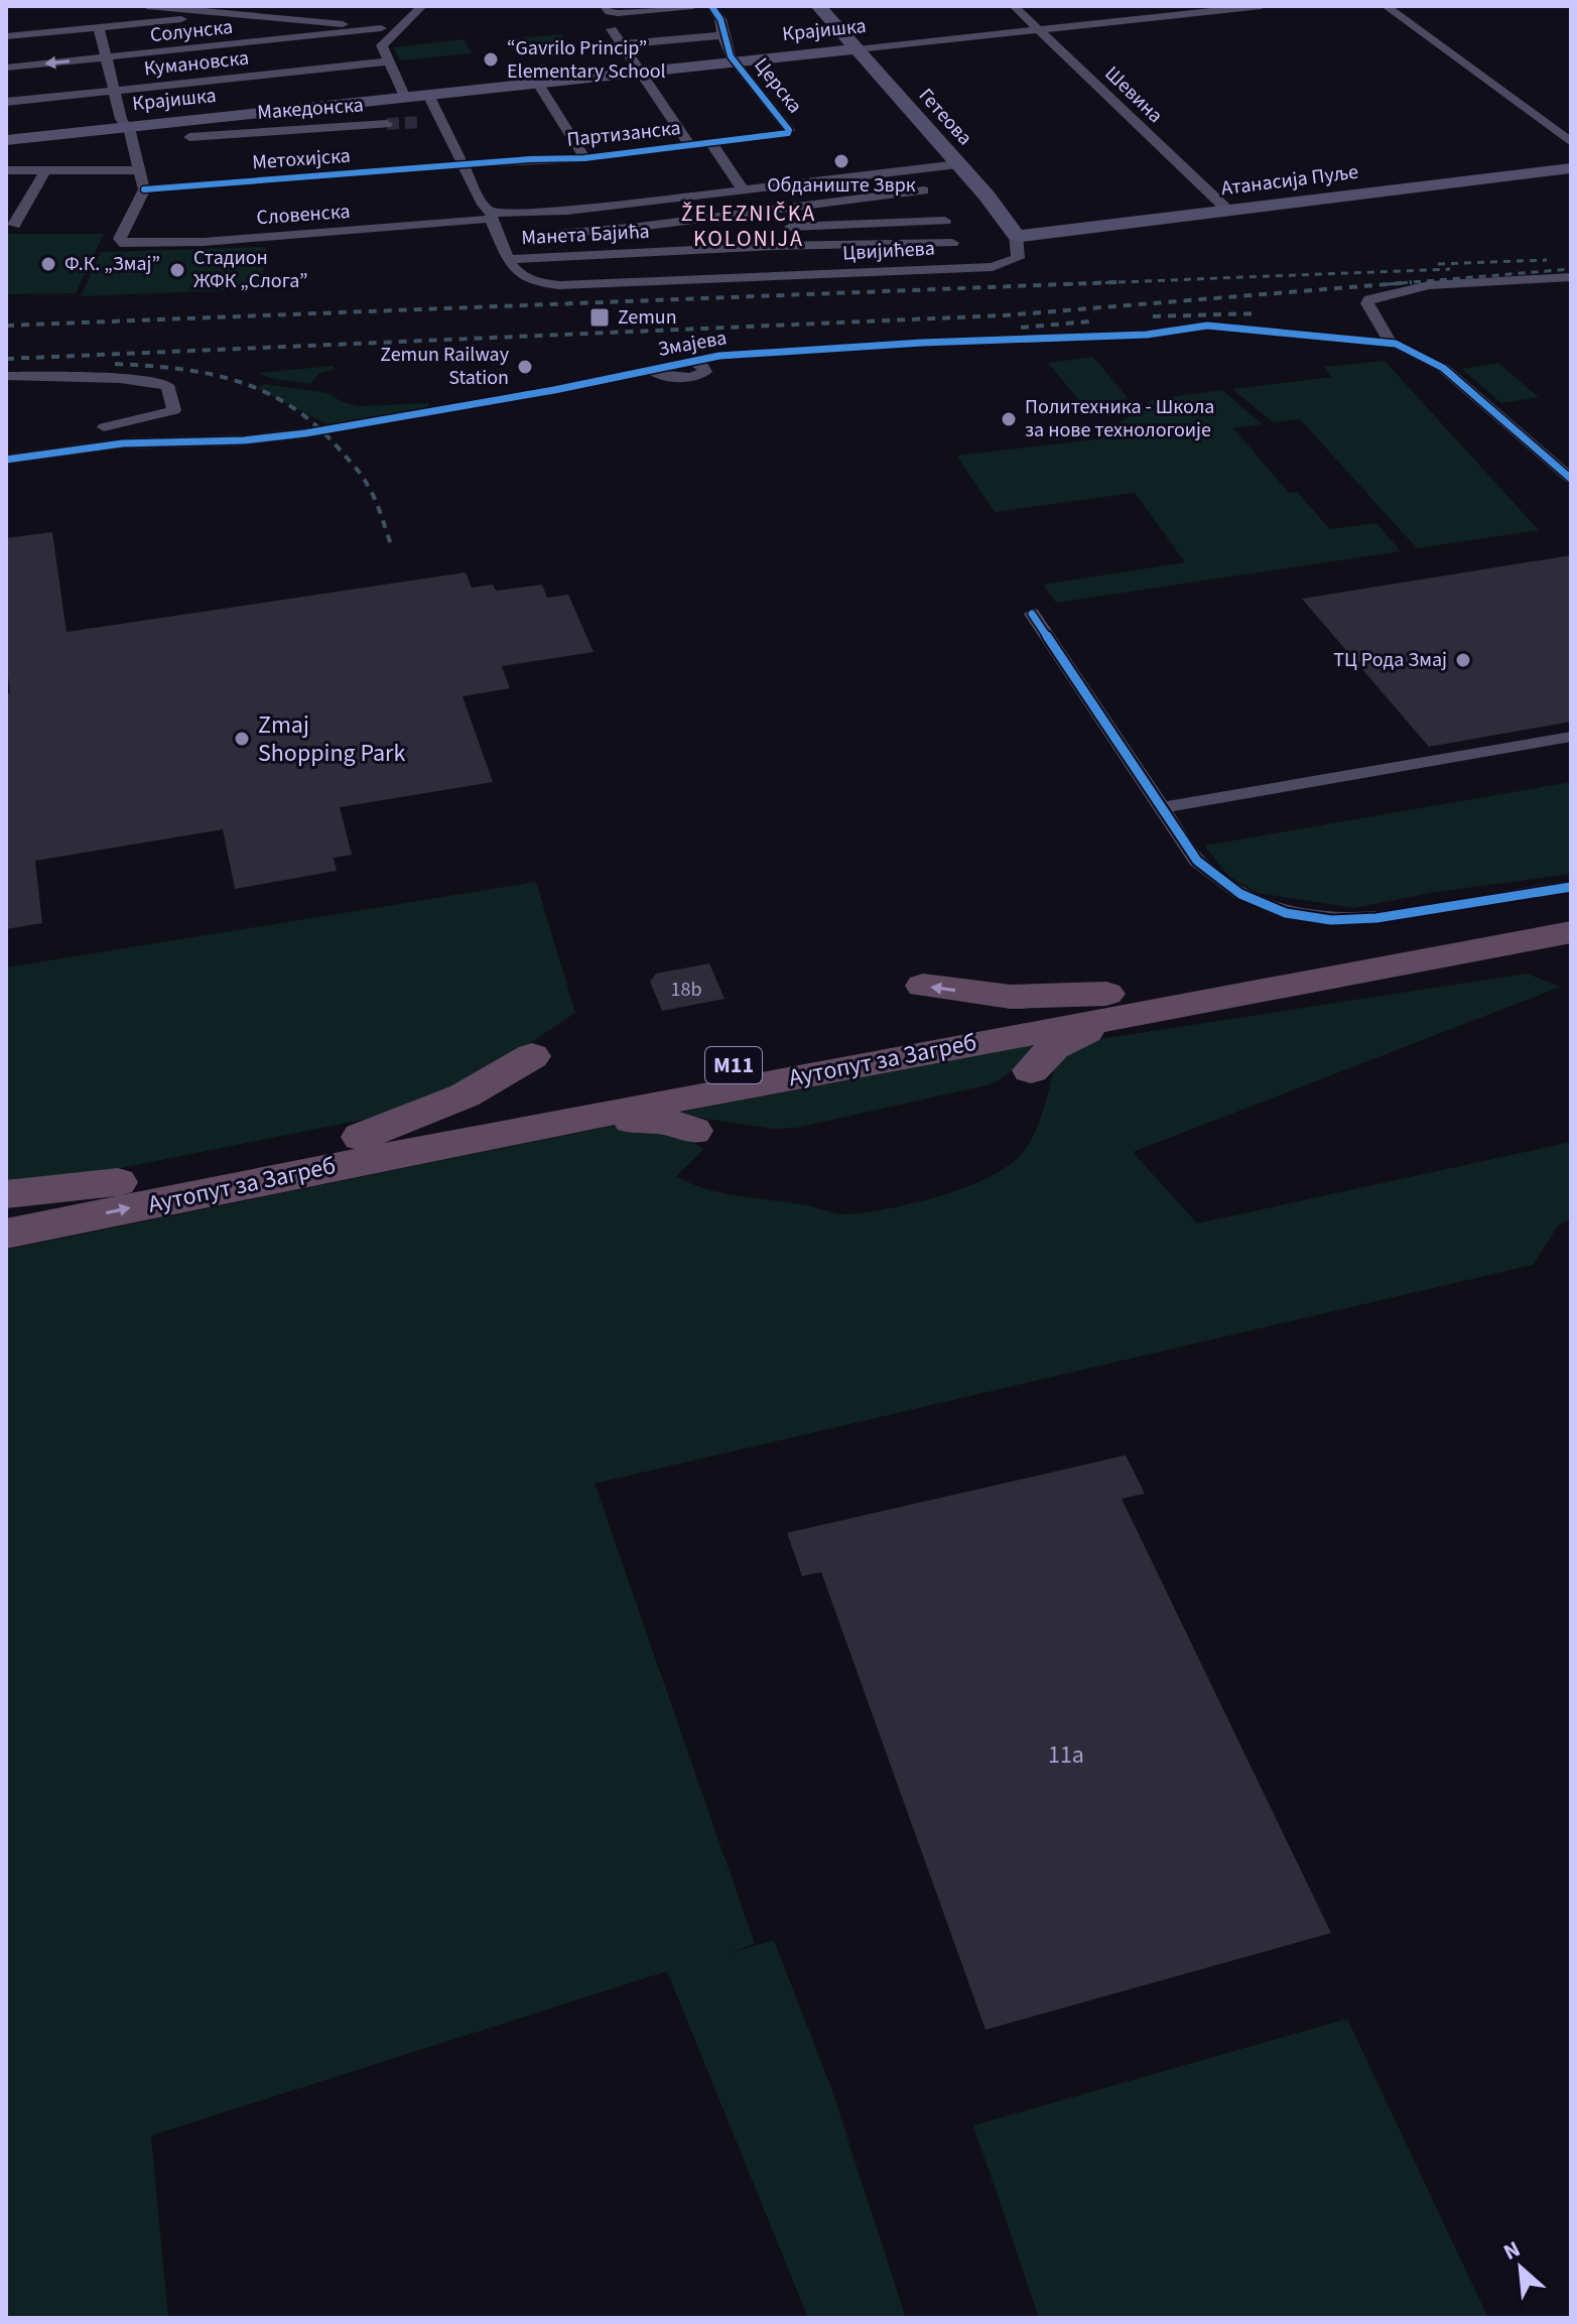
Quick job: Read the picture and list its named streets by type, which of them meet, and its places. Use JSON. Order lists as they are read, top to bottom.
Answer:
{
  "streets": {
    "highway": ["Аутопут за Загреб", "M11"],
    "street": [
      "Крајишка",
      "Солунска",
      "Кумановска",
      "Церска",
      "Шевина",
      "Македонска",
      "Гетеова",
      "Партизанска",
      "Метохијска",
      "Атанасија Пуље",
      "Словенска",
      "Манета Бајића",
      "Цвијићева",
      "Змајева"
    ]
  },
  "crossings": [
    ["Крајишка", "Церска"],
    ["Крајишка", "Шевина"],
    ["Крајишка", "Гетеова"],
    ["Церска", "Партизанска"],
    ["Шевина", "Атанасија Пуље"],
    ["Гетеова", "Атанасија Пуље"],
    ["Гетеова", "Словенска"],
    ["Гетеова", "Цвијићева"],
    ["Партизанска", "Метохијска"],
    ["Метохијска", "Словенска"],
    ["Атанасија Пуље", "Цвијићева"],
    ["Манета Бајића", "Цвијићева"]
  ],
  "districts": ["ŽELEZNIČKA KOLONIJA"],
  "places": {
    "other": [
      "“Gavrilo Princip” Elementary School",
      "Обданиште Зврк",
      "Ф.К. „Змај”",
      "Стадион ЖФК „Слога”",
      "Zemun Railway Station",
      "Политехника - Школа за нове технологоије",
      "ТЦ Рода Змај",
      "Zmaj Shopping Park"
    ],
    "transit": ["Zemun"]
  },
  "house_numbers": ["18b", "11a"],
  "north": "top left"
}
